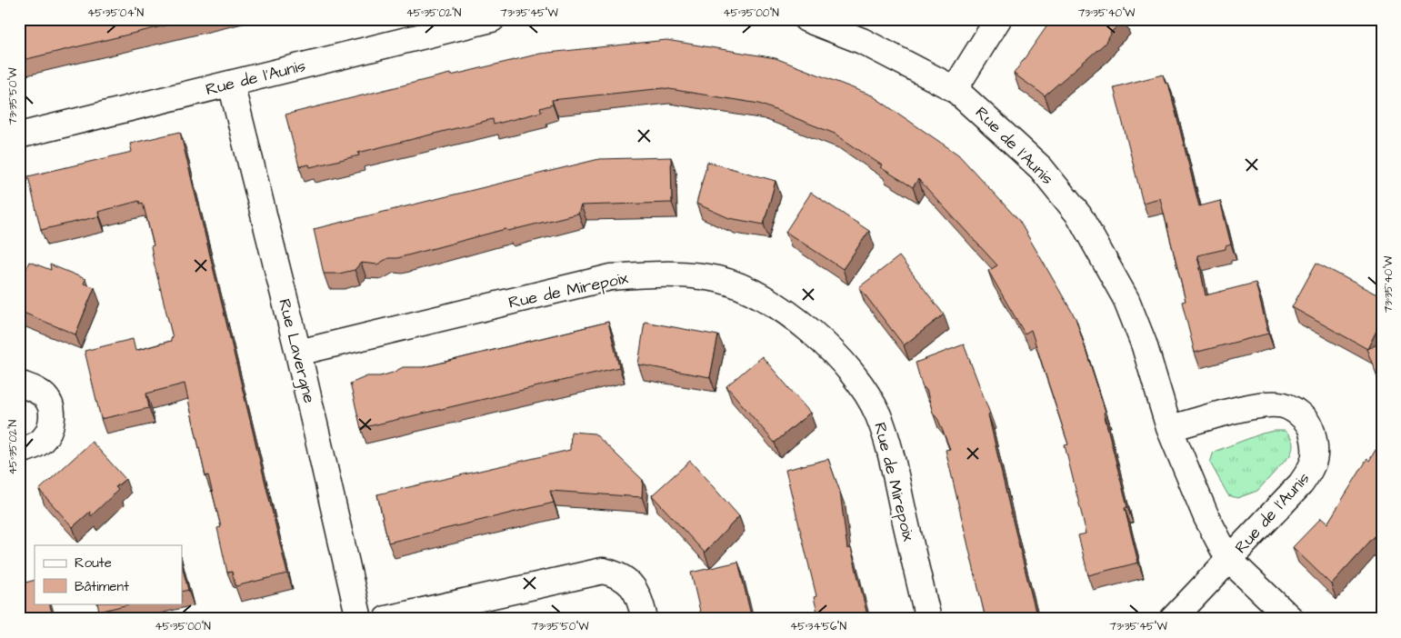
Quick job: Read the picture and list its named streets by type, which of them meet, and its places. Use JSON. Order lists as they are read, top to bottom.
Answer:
{
  "streets": {
    "street": ["Rue de l'Aunis", "Rue de Mirepoix", "Rue Lavergne"]
  },
  "crossings": [
    ["Rue de l'Aunis", "Rue Lavergne"],
    ["Rue de Mirepoix", "Rue Lavergne"]
  ],
  "legend": ["Route", "Bâtiment"],
  "coordinates": [
    "45°35'04\"N",
    "45°35'02\"N",
    "73°35'45\"W",
    "45°35'00\"N",
    "73°35'40\"W",
    "73°35'50\"W",
    "45°34'56\"N"
  ]
}
